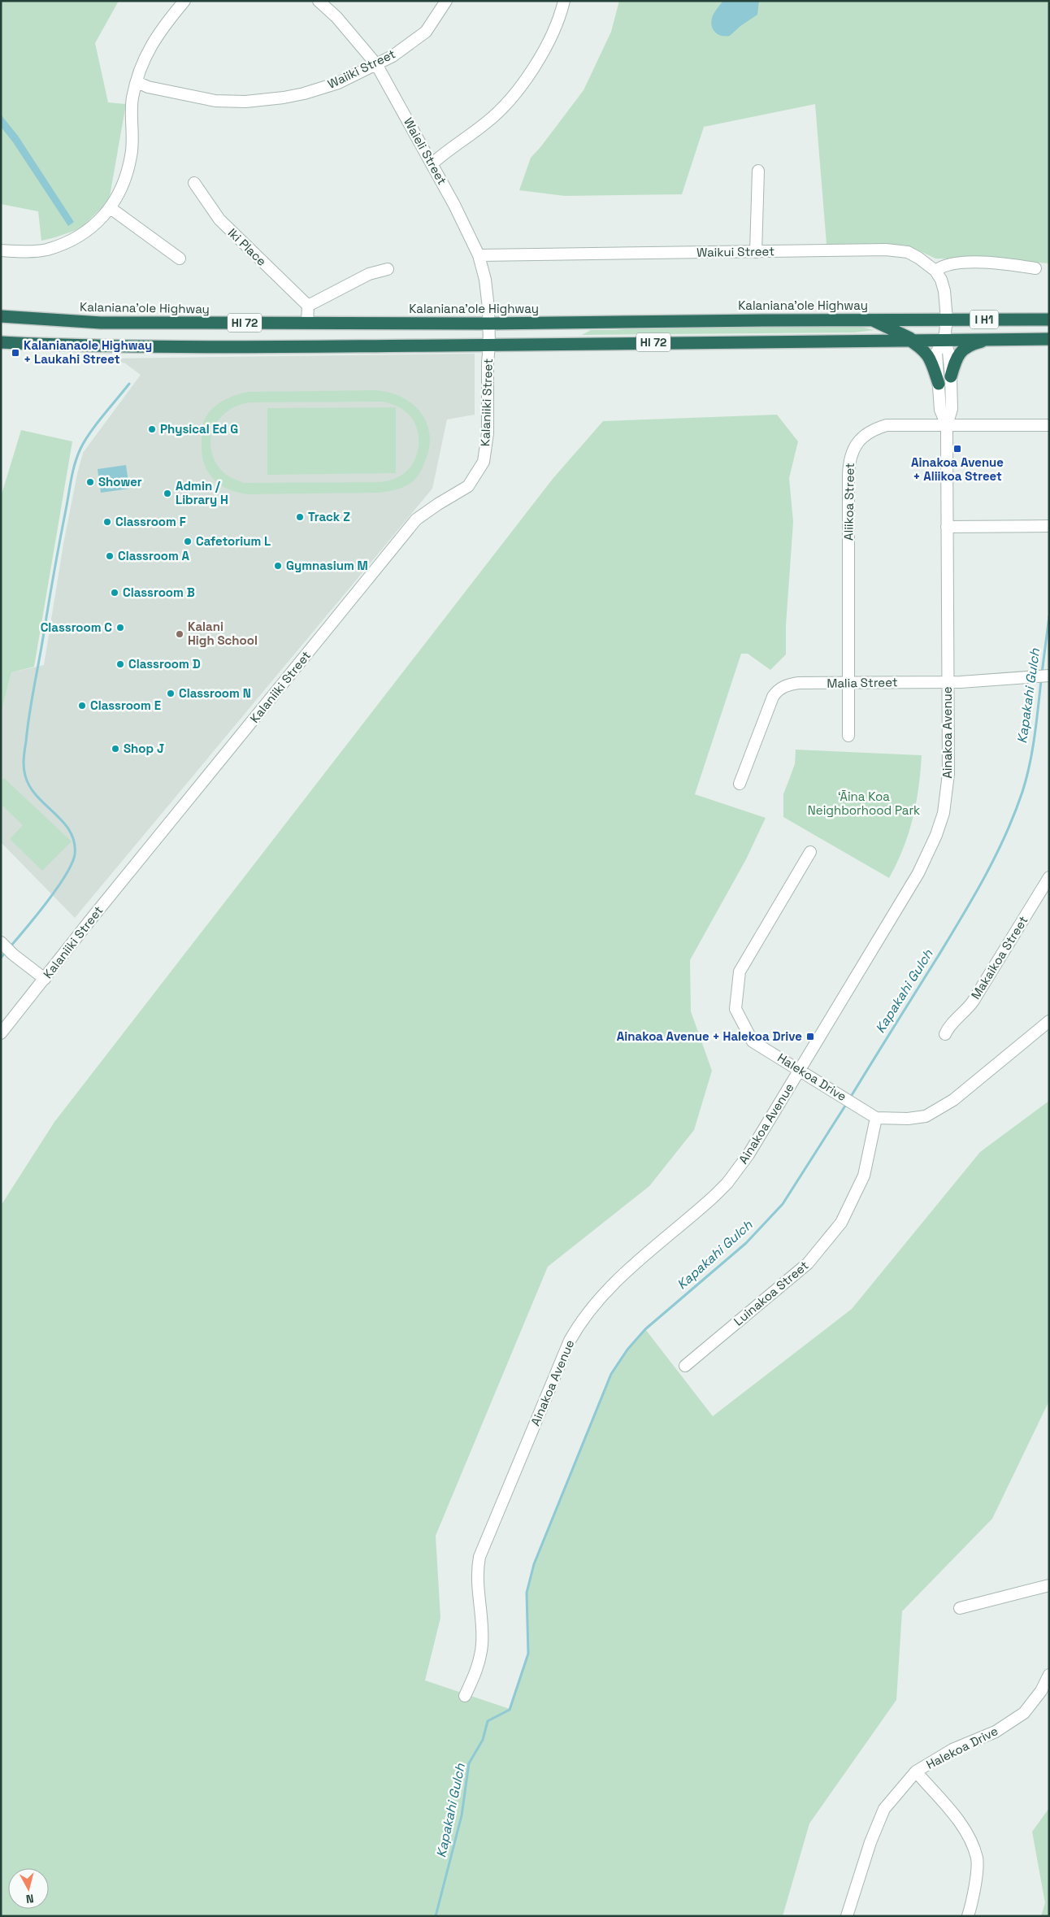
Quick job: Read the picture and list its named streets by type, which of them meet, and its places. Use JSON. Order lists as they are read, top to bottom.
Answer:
{
  "streets": {
    "highway": ["Kalaniana’ole Highway", "I H1", "HI 72"],
    "street": [
      "Waiiki Street",
      "Waieli Street",
      "Iki Place",
      "Waikui Street",
      "Kalaniiki Street",
      "Aliikoa Street",
      "Malia Street",
      "Ainakoa Avenue",
      "Makaikoa Street",
      "Halekoa Drive",
      "Luinakoa Street"
    ]
  },
  "crossings": [
    ["Waiiki Street", "Waieli Street"],
    ["Waieli Street", "Waikui Street"],
    ["Waieli Street", "Kalaniana’ole Highway"],
    ["Waieli Street", "Kalaniiki Street"],
    ["Waikui Street", "Kalaniana’ole Highway"],
    ["Waikui Street", "I H1"],
    ["Waikui Street", "Ainakoa Avenue"],
    ["Kalaniana’ole Highway", "I H1"],
    ["Kalaniana’ole Highway", "Kalaniiki Street"],
    ["Kalaniana’ole Highway", "Ainakoa Avenue"],
    ["I H1", "HI 72"],
    ["I H1", "Ainakoa Avenue"],
    ["HI 72", "Kalaniiki Street"],
    ["HI 72", "Ainakoa Avenue"],
    ["Aliikoa Street", "Malia Street"],
    ["Aliikoa Street", "Ainakoa Avenue"],
    ["Malia Street", "Ainakoa Avenue"],
    ["Ainakoa Avenue", "Halekoa Drive"],
    ["Halekoa Drive", "Luinakoa Street"]
  ],
  "water": ["Kapakahi Gulch"],
  "parks": ["‘Āina Koa Neighborhood Park"],
  "places": {
    "transit": ["Kalanianaole Highway + Laukahi Street", "Ainakoa Avenue + Aliikoa Street", "Ainakoa Avenue + Halekoa Drive"],
    "other": [
      "Physical Ed G",
      "Shower",
      "Admin / Library H",
      "Track Z",
      "Classroom F",
      "Cafetorium L",
      "Classroom A",
      "Gymnasium M",
      "Classroom B",
      "Classroom C",
      "Kalani High School",
      "Classroom D",
      "Classroom N",
      "Classroom E",
      "Shop J"
    ]
  },
  "north": "bottom"
}
